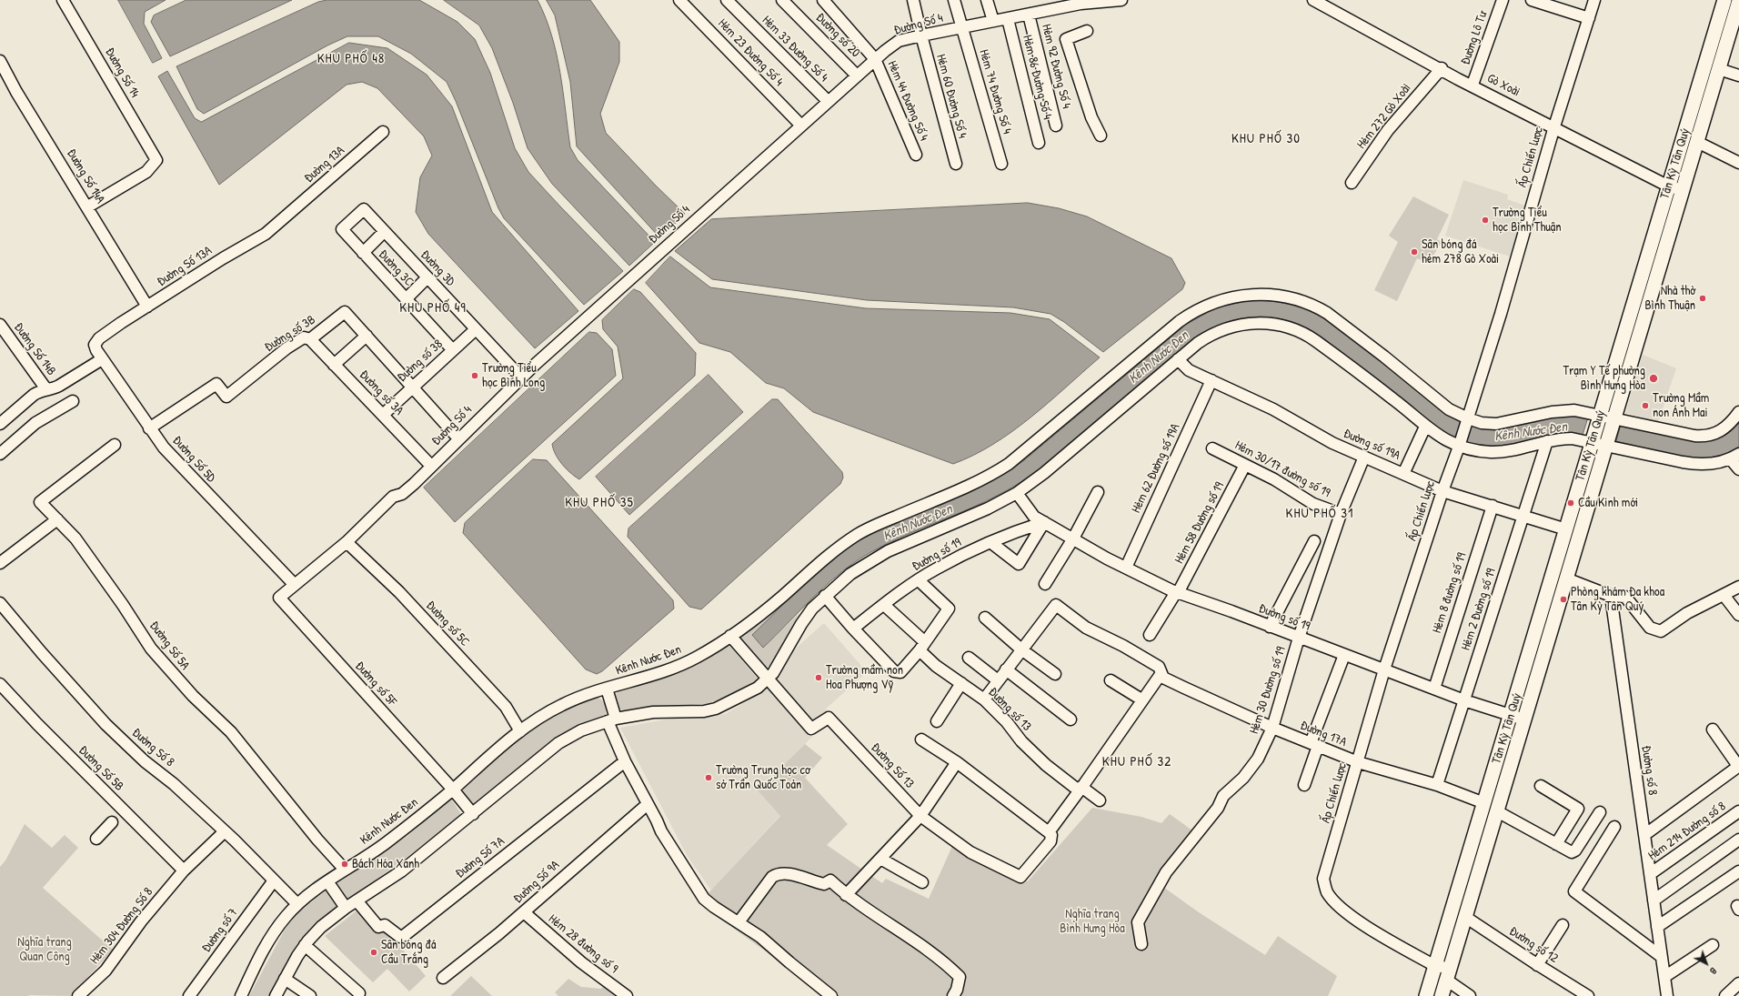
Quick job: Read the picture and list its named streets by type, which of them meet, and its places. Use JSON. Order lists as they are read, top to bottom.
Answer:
{
  "streets": {
    "main road": ["Tân Kỳ Tân Quý"],
    "street": [
      "Đường Số 4",
      "Đường số 20",
      "Đường Lô Tư",
      "Hẻm 33 Đường Số 4",
      "Hẻm 23 Đường Số 4",
      "Hẻm 92 Đường Số 4",
      "Đường Số 14",
      "Hẻm 86 Đường Số 4",
      "Gò Xoài",
      "Hẻm 74 Đường Số 4",
      "Hẻm 60 Đường Số 4",
      "Hẻm 44 Đường Số 4",
      "Hẻm 272 Gò Xoài",
      "Ấp Chiến lược",
      "Đường 13A",
      "Đường Số 14A",
      "Đường Số 13A",
      "Đường 3C",
      "Đường 3D",
      "Đường số 3B",
      "Đường Số 14B",
      "Đường số 38",
      "Đường số 3A",
      "Đường số 19A",
      "Đường Số 5D",
      "Hẻm 62 Đường số 19A",
      "Hẻm 30/17 đường số 19",
      "Hẻm 58 Đường số 19",
      "Đường số 19",
      "Hẻm 8 đường số 19",
      "Hẻm 2 Đường số 19",
      "Đường số 5C",
      "Đường Số 5A",
      "Kênh Nước Đen",
      "Đường số 5F",
      "Hẻm 30 Đường số 19",
      "Đường số 13",
      "Đường 17A",
      "Đường Số 8",
      "Đường Số 13",
      "Đường Số 5B",
      "Đường số 8",
      "Hẻm 214 Đường số 8",
      "Đường Số 7A",
      "Đường Số 9A",
      "Hẻm 304 Đường Số 8",
      "Đường số 7",
      "Hẻm 28 đường số 9",
      "Đường số 12"
    ]
  },
  "crossings": [
    ["Đường Số 4", "Đường số 20"],
    ["Đường Số 4", "Hẻm 33 Đường Số 4"],
    ["Đường Số 4", "Hẻm 23 Đường Số 4"],
    ["Đường Số 4", "Hẻm 92 Đường Số 4"],
    ["Đường Số 4", "Hẻm 86 Đường Số 4"],
    ["Đường Số 4", "Hẻm 74 Đường Số 4"],
    ["Đường Số 4", "Hẻm 60 Đường Số 4"],
    ["Đường Số 4", "Hẻm 44 Đường Số 4"],
    ["Đường Số 4", "Đường 3D"],
    ["Đường Số 4", "Đường số 3B"],
    ["Đường Số 4", "Đường số 3A"],
    ["Đường Số 4", "Đường Số 5D"],
    ["Đường Số 4", "Đường số 5C"],
    ["Đường Số 4", "Đường số 5F"],
    ["Đường Lô Tư", "Gò Xoài"],
    ["Đường Số 14", "Đường Số 14A"],
    ["Gò Xoài", "Hẻm 272 Gò Xoài"],
    ["Gò Xoài", "Ấp Chiến lược"],
    ["Gò Xoài", "Tân Kỳ Tân Quý"],
    ["Ấp Chiến lược", "Tân Kỳ Tân Quý"],
    ["Ấp Chiến lược", "Đường số 19A"],
    ["Ấp Chiến lược", "Đường số 19"],
    ["Ấp Chiến lược", "Kênh Nước Đen"],
    ["Ấp Chiến lược", "Đường 17A"],
    ["Tân Kỳ Tân Quý", "Đường số 19A"],
    ["Tân Kỳ Tân Quý", "Đường số 19"],
    ["Tân Kỳ Tân Quý", "Kênh Nước Đen"],
    ["Tân Kỳ Tân Quý", "Đường 17A"],
    ["Tân Kỳ Tân Quý", "Đường số 12"],
    ["Đường 13A", "Đường Số 13A"],
    ["Đường Số 14A", "Đường Số 13A"],
    ["Đường Số 13A", "Đường Số 5D"],
    ["Đường 3C", "Đường 3D"],
    ["Đường 3C", "Đường số 38"],
    ["Đường 3D", "Đường số 38"],
    ["Đường số 3B", "Đường số 38"],
    ["Đường số 3B", "Đường số 3A"],
    ["Đường số 3B", "Đường Số 5D"],
    ["Đường số 38", "Đường số 3A"],
    ["Đường số 19A", "Hẻm 62 Đường số 19A"],
    ["Đường số 19A", "Hẻm 8 đường số 19"],
    ["Đường số 19A", "Hẻm 2 Đường số 19"],
    ["Đường số 19A", "Hẻm 30 Đường số 19"],
    ["Đường Số 5D", "Đường số 5F"],
    ["Hẻm 62 Đường số 19A", "Đường số 19"],
    ["Hẻm 30/17 đường số 19", "Hẻm 58 Đường số 19"],
    ["Hẻm 30/17 đường số 19", "Hẻm 30 Đường số 19"],
    ["Hẻm 58 Đường số 19", "Đường số 19"],
    ["Đường số 19", "Hẻm 8 đường số 19"],
    ["Đường số 19", "Hẻm 2 Đường số 19"],
    ["Đường số 19", "Hẻm 30 Đường số 19"],
    ["Hẻm 2 Đường số 19", "Đường 17A"],
    ["Đường số 5C", "Kênh Nước Đen"],
    ["Đường Số 5A", "Kênh Nước Đen"],
    ["Kênh Nước Đen", "Đường số 5F"],
    ["Kênh Nước Đen", "Đường Số 8"],
    ["Hẻm 30 Đường số 19", "Đường 17A"],
    ["Đường Số 8", "Đường số 7"],
    ["Đường Số 5B", "Hẻm 304 Đường Số 8"],
    ["Đường số 8", "Hẻm 214 Đường số 8"],
    ["Đường Số 9A", "Hẻm 28 đường số 9"]
  ],
  "districts": [
    "KHU PHỐ 48",
    "KHU PHỐ 30",
    "KHU PHỐ 49",
    "KHU PHỐ 35",
    "KHU PHỐ 31",
    "KHU PHỐ 32"
  ],
  "water": ["Kênh Nước Đen"],
  "parks": ["Nghĩa trang Bình Hưng Hòa", "Nghĩa trang Quan Công"],
  "places": [
    "Trường Tiểu học Bình Thuận",
    "Sân bóng đá hẻm 278 Gò Xoài",
    "Nhà thờ Bình Thuận",
    "Trường Tiểu học Bình Long",
    "Trạm Y Tế phường Bình Hưng Hòa",
    "Trường Mầm non Ánh Mai",
    "Cầu Kinh mới",
    "Phòng khám Đa khoa Tân Kỳ Tân Quý",
    "Trường mầm non Hoa Phượng Vỹ",
    "Trường Trung học cơ sở Trần Quốc Toản",
    "Bách Hóa Xanh",
    "Sân bóng đá Cầu Trắng"
  ],
  "north": "bottom right"
}
